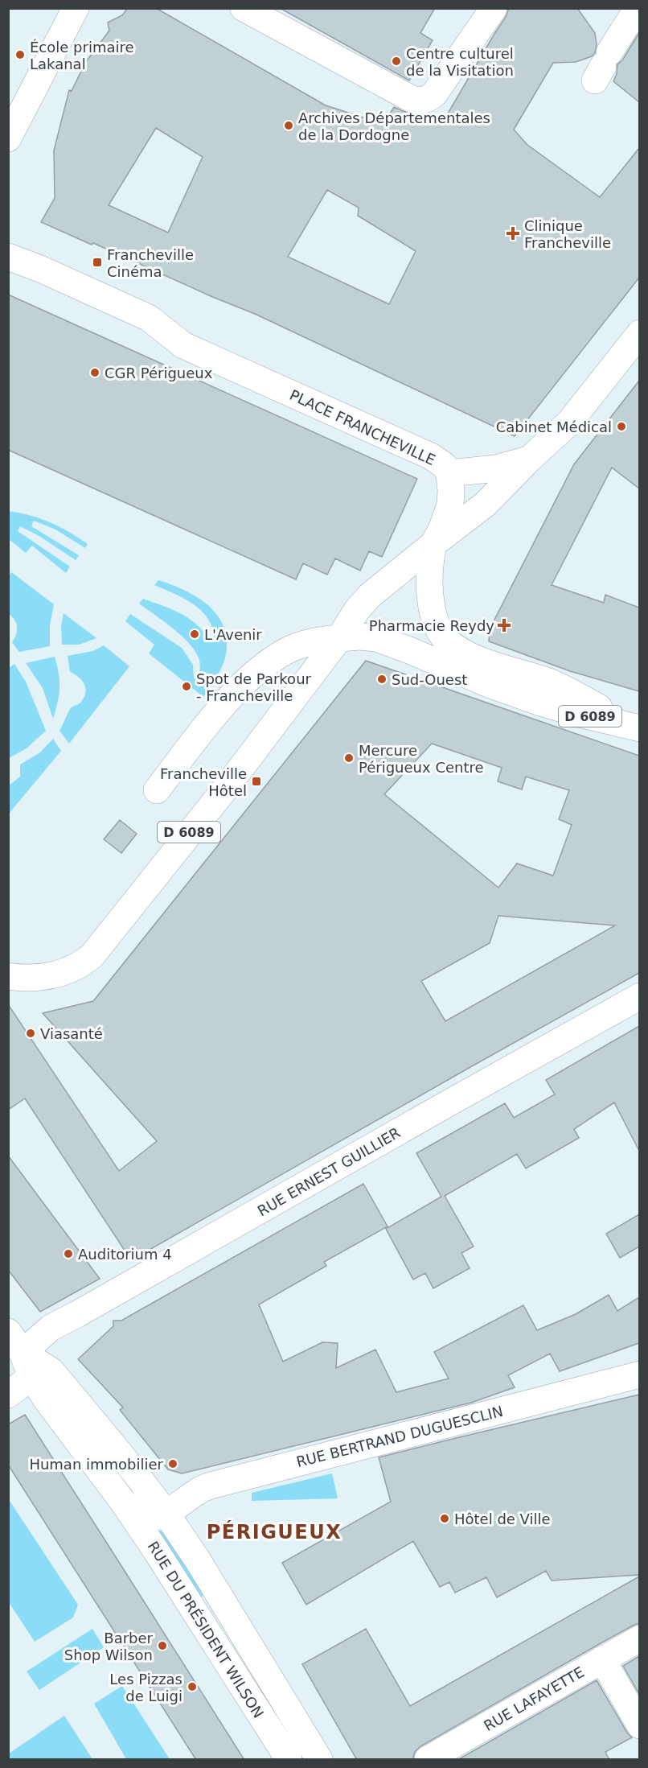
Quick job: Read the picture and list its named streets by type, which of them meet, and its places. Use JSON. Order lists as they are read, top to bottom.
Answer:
{
  "streets": {
    "main road": [
      "PLACE FRANCHEVILLE",
      "D 6089",
      "RUE ERNEST GUILLIER",
      "RUE BERTRAND DUGUESCLIN",
      "RUE DU PRÉSIDENT WILSON",
      "RUE LAFAYETTE"
    ]
  },
  "crossings": [
    ["PLACE FRANCHEVILLE", "D 6089"],
    ["RUE ERNEST GUILLIER", "RUE DU PRÉSIDENT WILSON"],
    ["RUE BERTRAND DUGUESCLIN", "RUE DU PRÉSIDENT WILSON"]
  ],
  "districts": ["PÉRIGUEUX"],
  "places": {
    "other": [
      "École primaire Lakanal",
      "Centre culturel de la Visitation",
      "Archives Départementales de la Dordogne",
      "CGR Périgueux",
      "Cabinet Médical",
      "L'Avenir",
      "Sud-Ouest",
      "Spot de Parkour - Francheville",
      "Mercure Périgueux Centre",
      "Viasanté",
      "Auditorium 4",
      "Human immobilier",
      "Hôtel de Ville",
      "Barber Shop Wilson",
      "Les Pizzas de Luigi"
    ],
    "health": ["Clinique Francheville", "Pharmacie Reydy"],
    "transit": ["Francheville Cinéma", "Francheville Hôtel"]
  }
}
